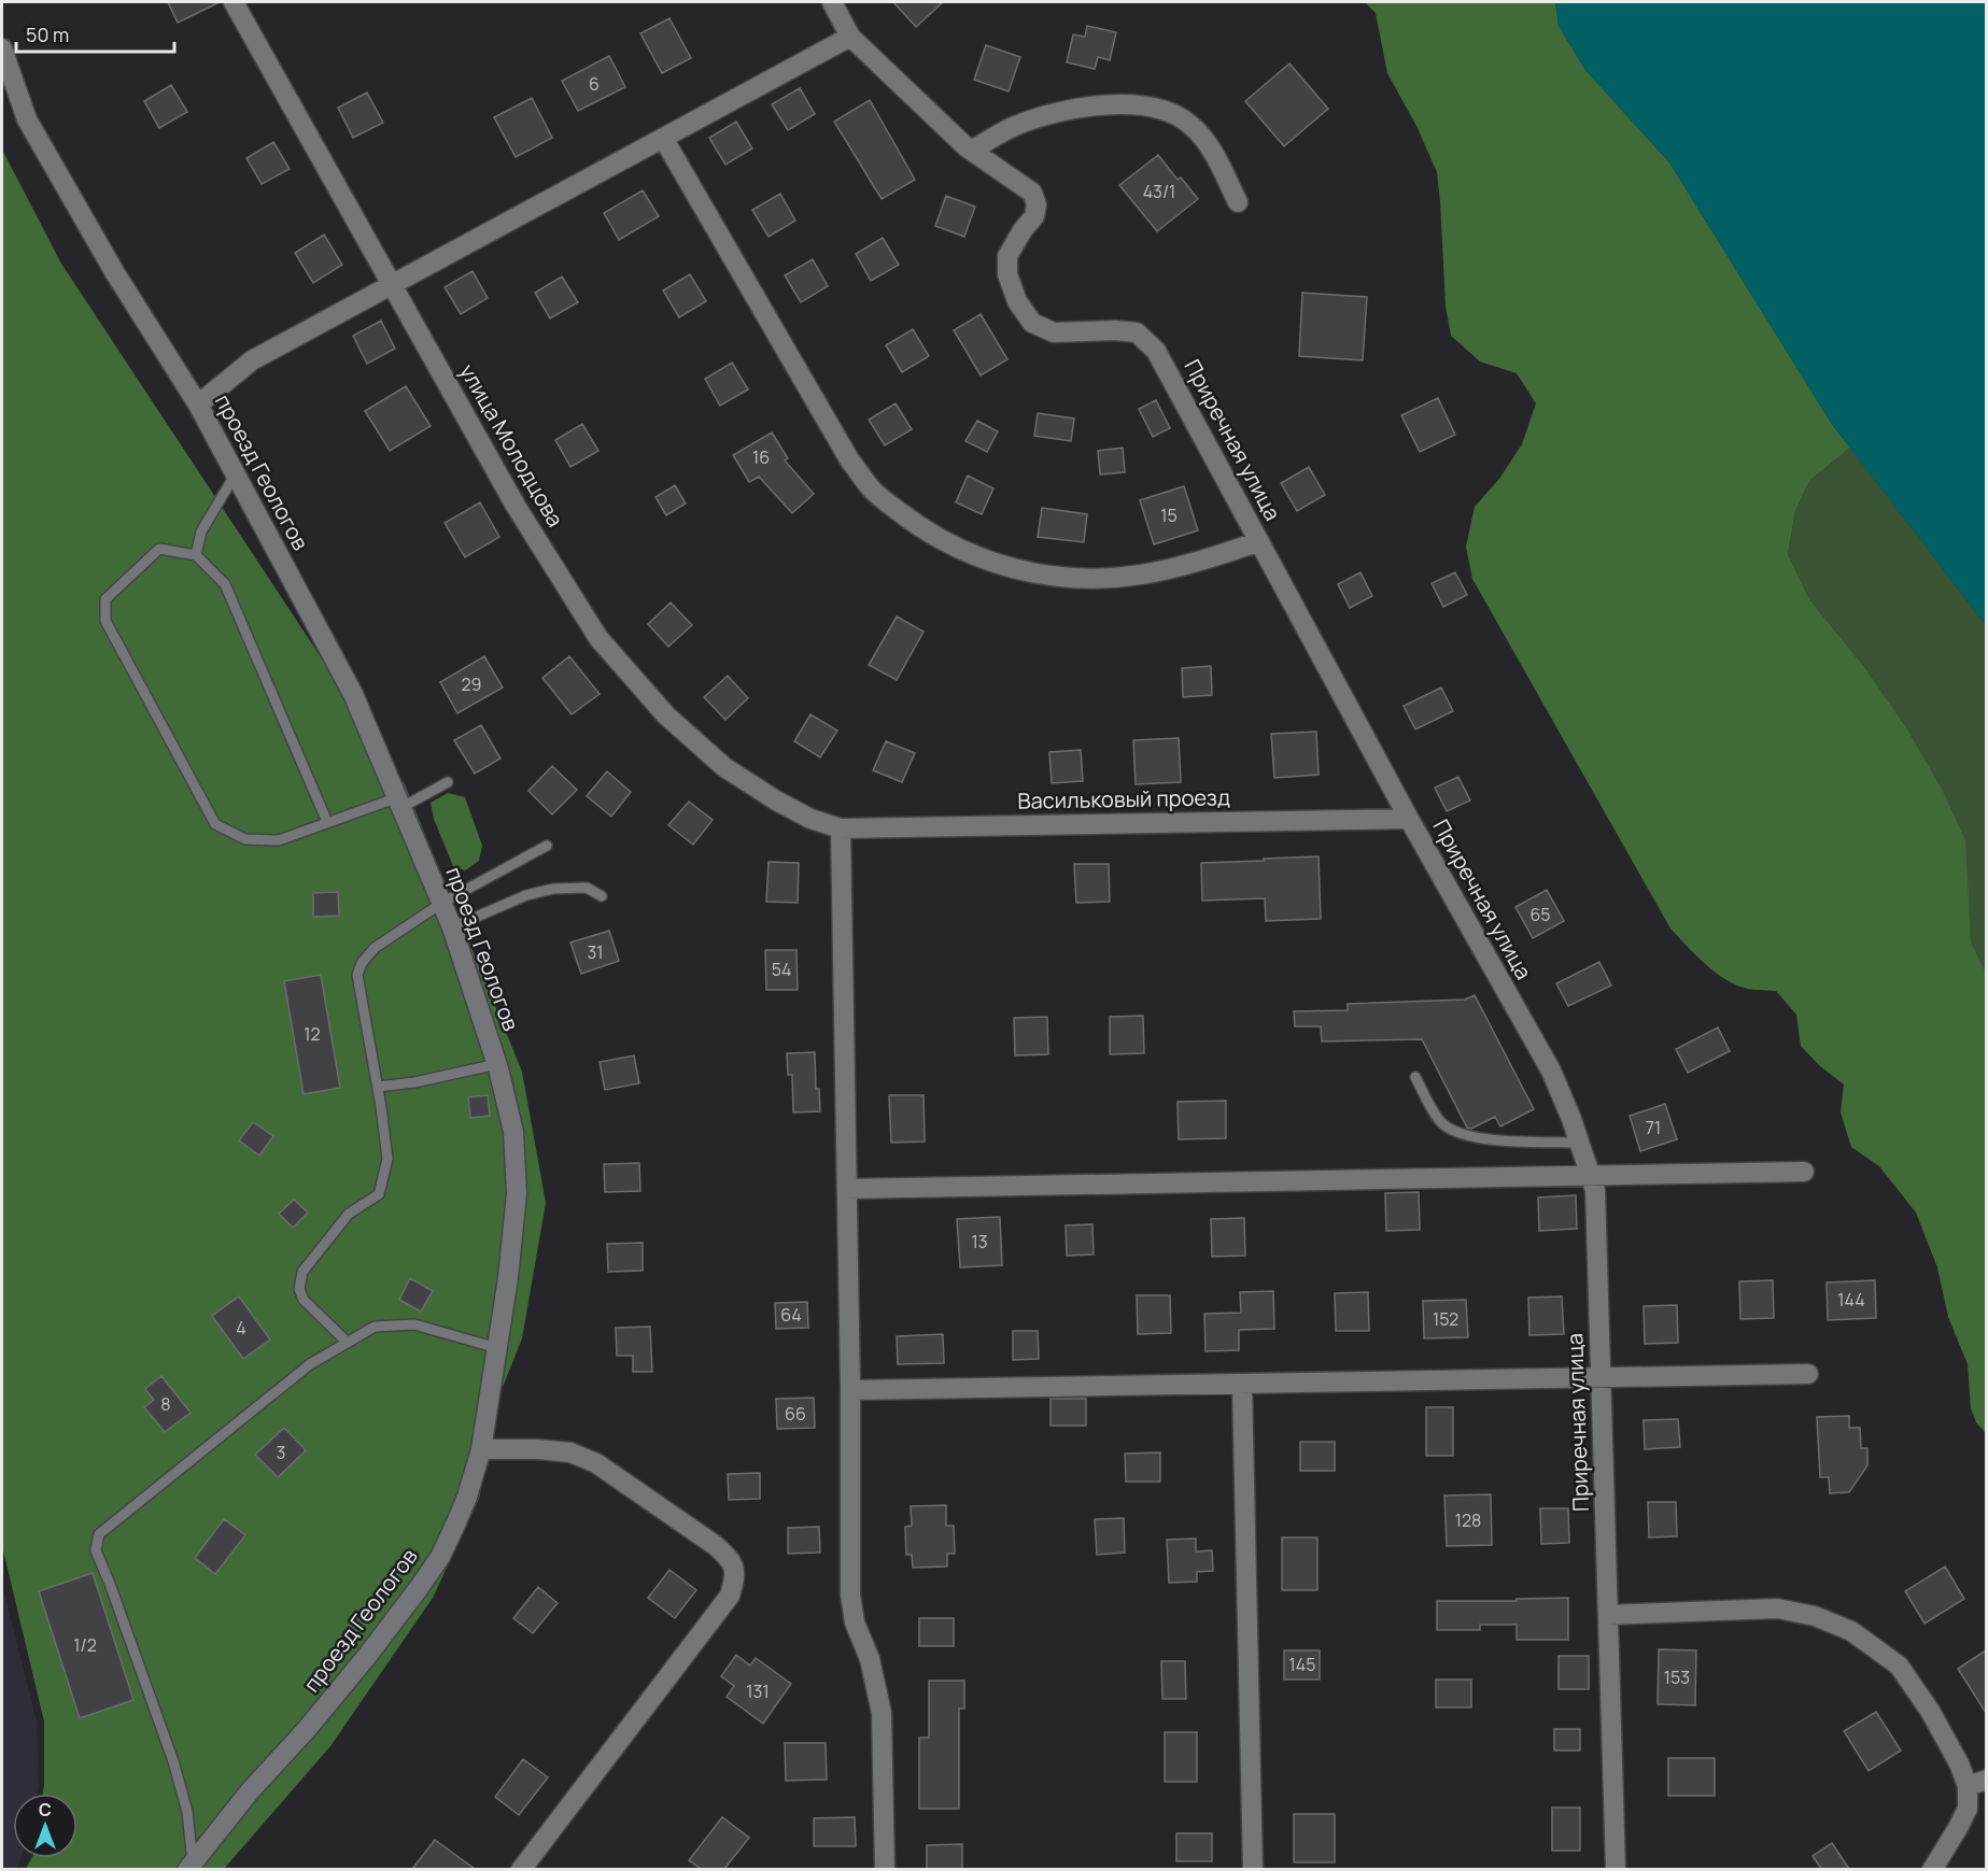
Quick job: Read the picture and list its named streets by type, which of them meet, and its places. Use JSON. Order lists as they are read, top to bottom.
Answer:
{
  "streets": {
    "street": [
      "Приречная улица",
      "улица Молодцова",
      "проезд Геологов",
      "Васильковый проезд"
    ]
  },
  "crossings": [
    ["Приречная улица", "Васильковый проезд"],
    ["улица Молодцова", "Васильковый проезд"]
  ],
  "house_numbers": [
    "6",
    "43/1",
    "16",
    "15",
    "29",
    "65",
    "31",
    "54",
    "12",
    "71",
    "13",
    "144",
    "64",
    "152",
    "4",
    "8",
    "66",
    "3",
    "128",
    "1/2",
    "145",
    "153",
    "131"
  ],
  "scale_bar": "50 m",
  "north": "top"
}
